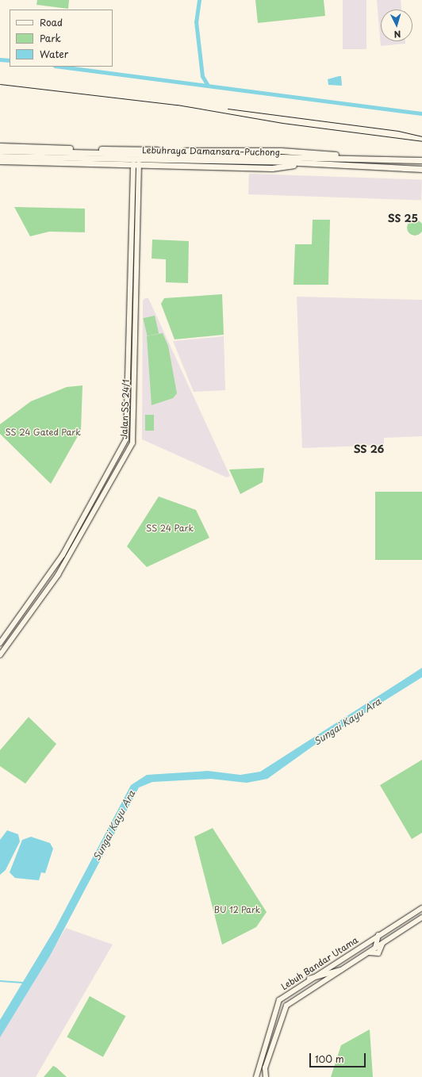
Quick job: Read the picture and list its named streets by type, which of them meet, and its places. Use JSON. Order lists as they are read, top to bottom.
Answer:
{
  "streets": {
    "highway": ["Lebuhraya Damansara–Puchong"],
    "main road": ["Jalan SS 24/1", "Lebuh Bandar Utama"]
  },
  "districts": ["SS 25", "SS 26"],
  "water": ["Sungai Kayu Ara"],
  "parks": ["SS 24 Gated Park", "SS 24 Park", "BU 12 Park"],
  "legend": ["Road", "Park", "Water"],
  "scale_bar": "100 m",
  "north": "bottom"
}
